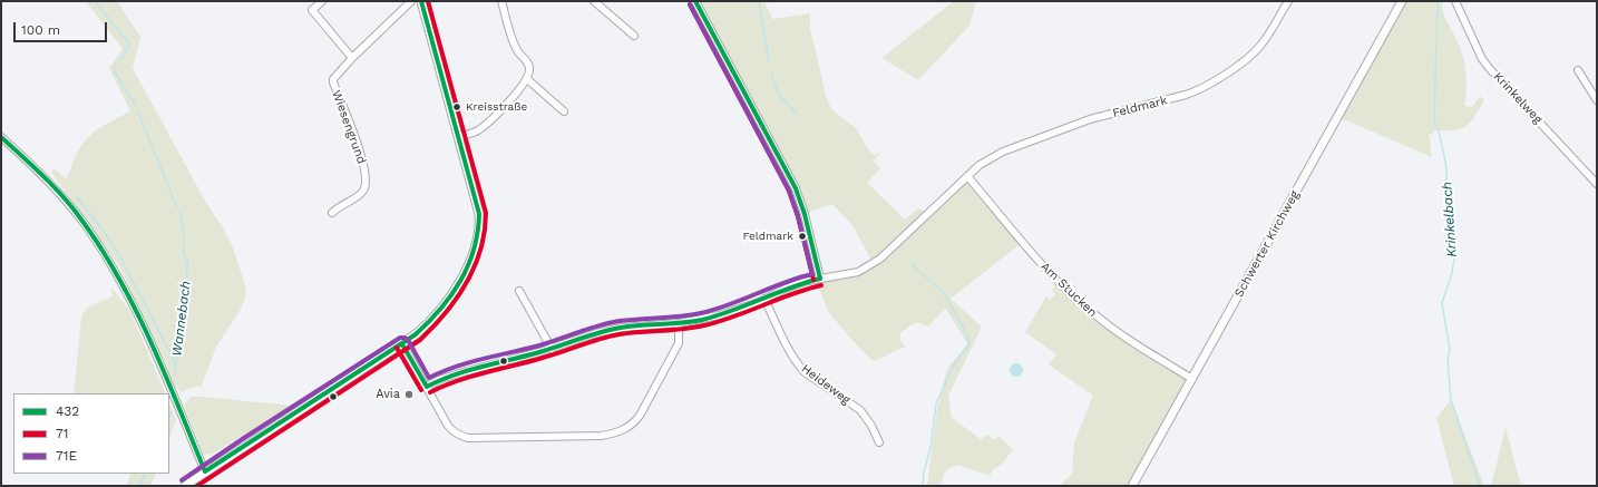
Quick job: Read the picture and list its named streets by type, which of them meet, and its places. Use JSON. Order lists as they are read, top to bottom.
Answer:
{
  "streets": {
    "main road": ["Schwerter Kirchweg"],
    "street": [
      "Krinkelweg",
      "Feldmark",
      "Wiesengrund",
      "Am Stucken",
      "Heideweg"
    ]
  },
  "crossings": [
    ["Feldmark", "Am Stucken"],
    ["Feldmark", "Heideweg"],
    ["Schwerter Kirchweg", "Am Stucken"]
  ],
  "water": ["Krinkelbach", "Wannebach"],
  "places": ["Kreisstraße", "Feldmark", "Avia"],
  "lines": ["transit line 432", "transit line 71", "transit line 71E"],
  "legend": ["432", "71", "71E"],
  "scale_bar": "100 m"
}
